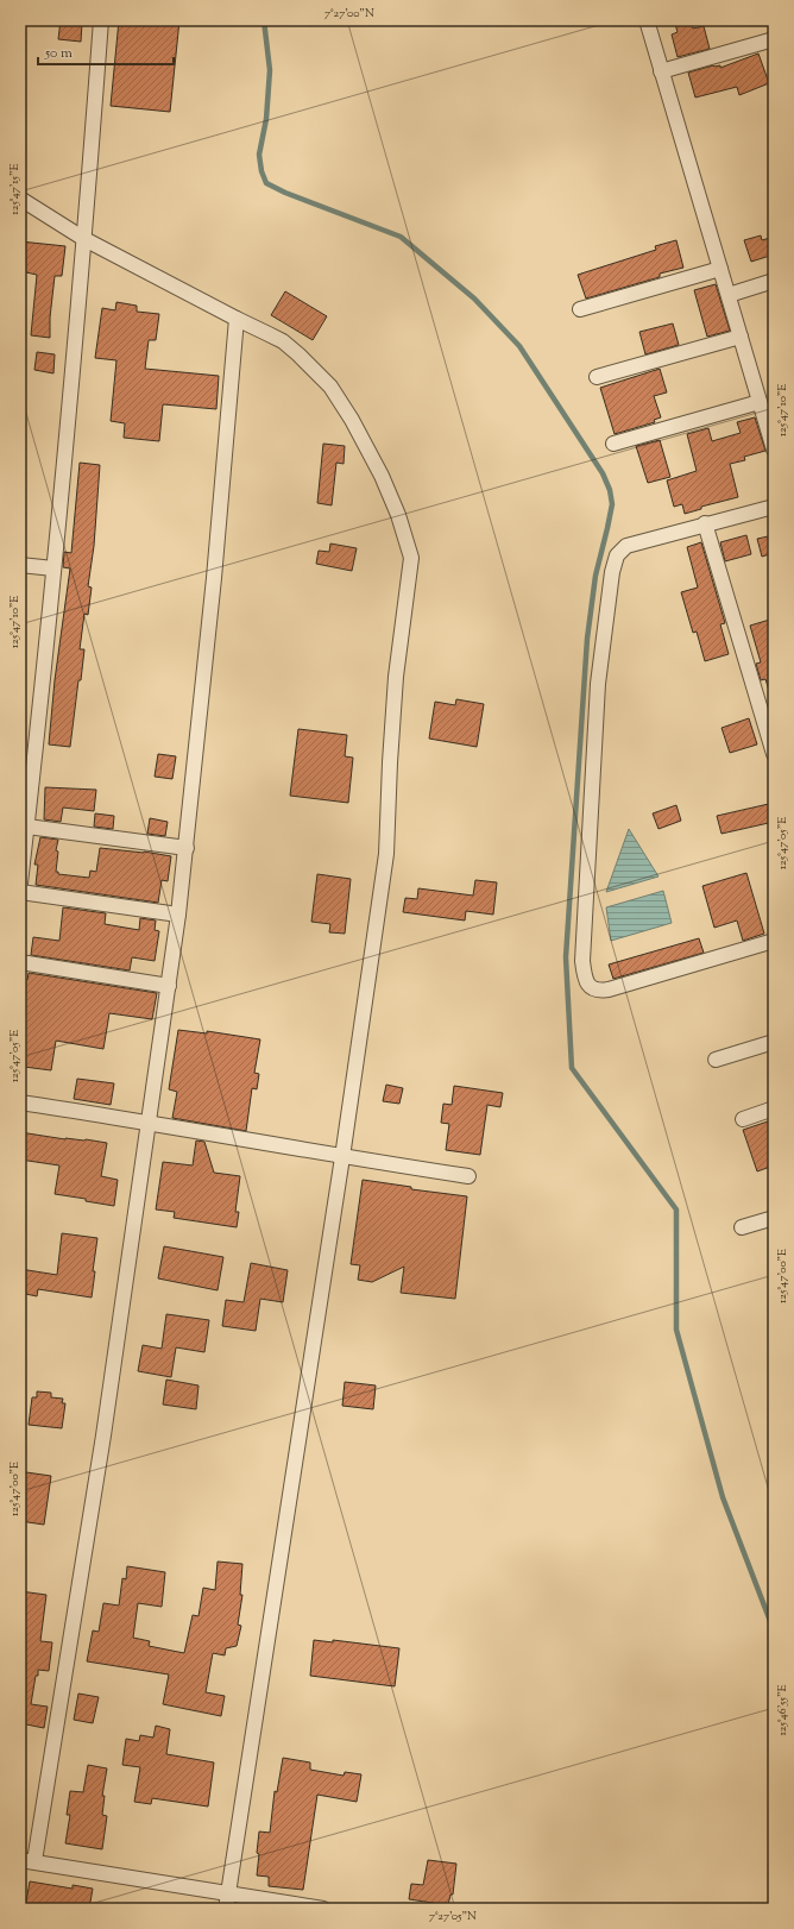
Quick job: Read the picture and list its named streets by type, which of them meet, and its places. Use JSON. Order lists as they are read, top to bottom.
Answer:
{
  "scale_bar": "50 m",
  "coordinates": [
    "7°27'00\"N",
    "125°47'15\"E",
    "125°47'10\"E",
    "125°47'05\"E",
    "125°47'00\"E",
    "125°46'55\"E",
    "7°27'05\"N"
  ]
}
